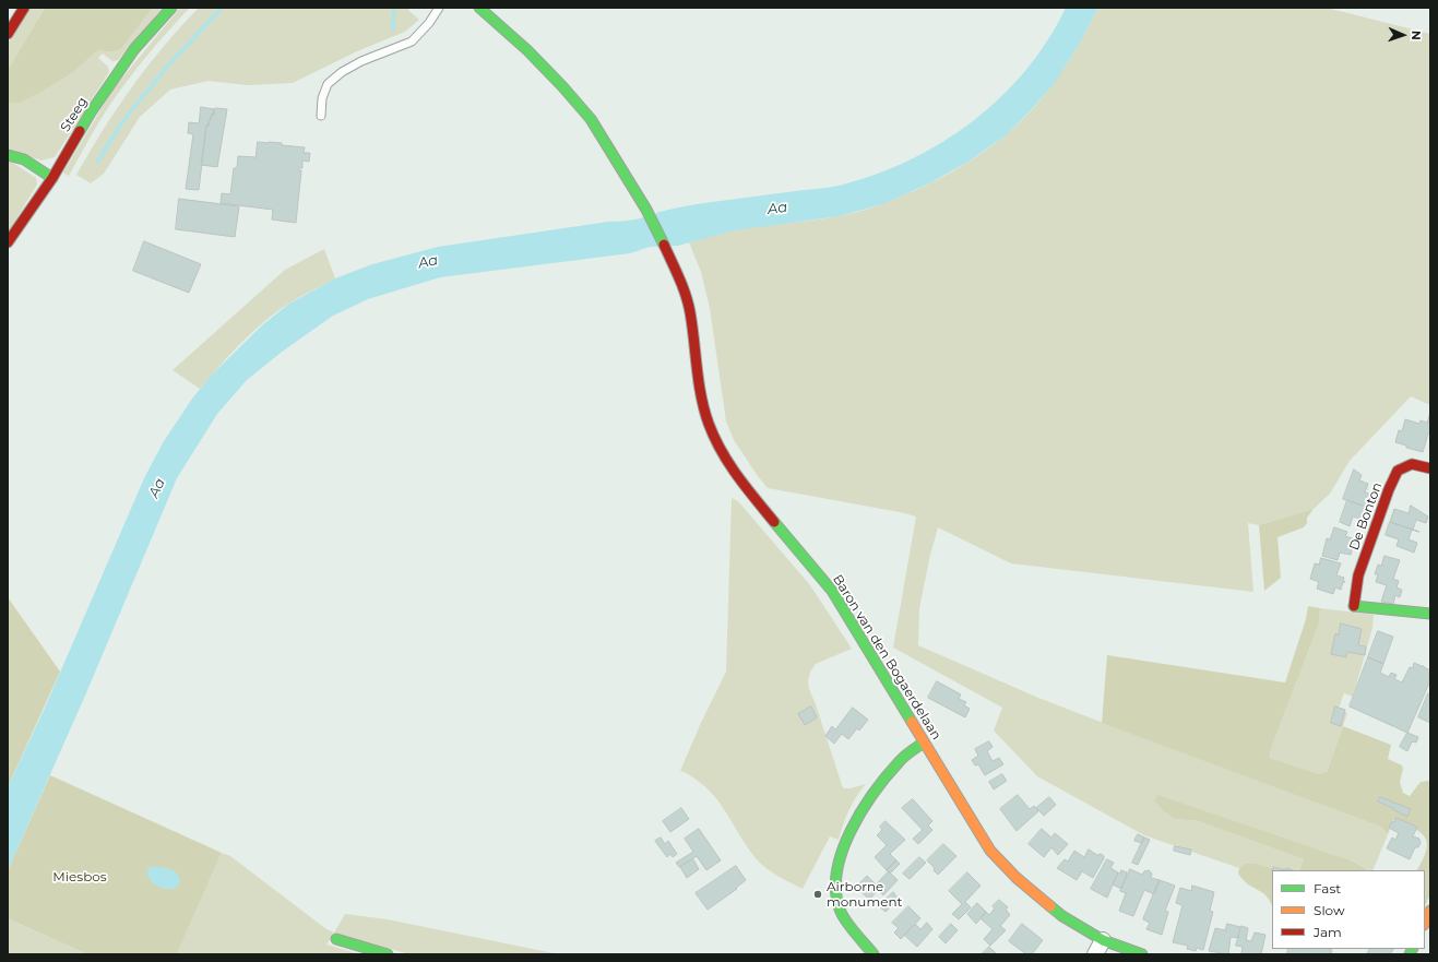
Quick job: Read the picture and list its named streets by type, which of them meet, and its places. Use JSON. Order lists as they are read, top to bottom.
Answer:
{
  "streets": {
    "main road": ["Steeg", "De Bonton", "Baron van den Bogaerdelaan"]
  },
  "water": ["Aa"],
  "parks": ["Miesbos"],
  "places": ["Airborne monument"],
  "legend": ["Fast", "Slow", "Jam"],
  "north": "right"
}
